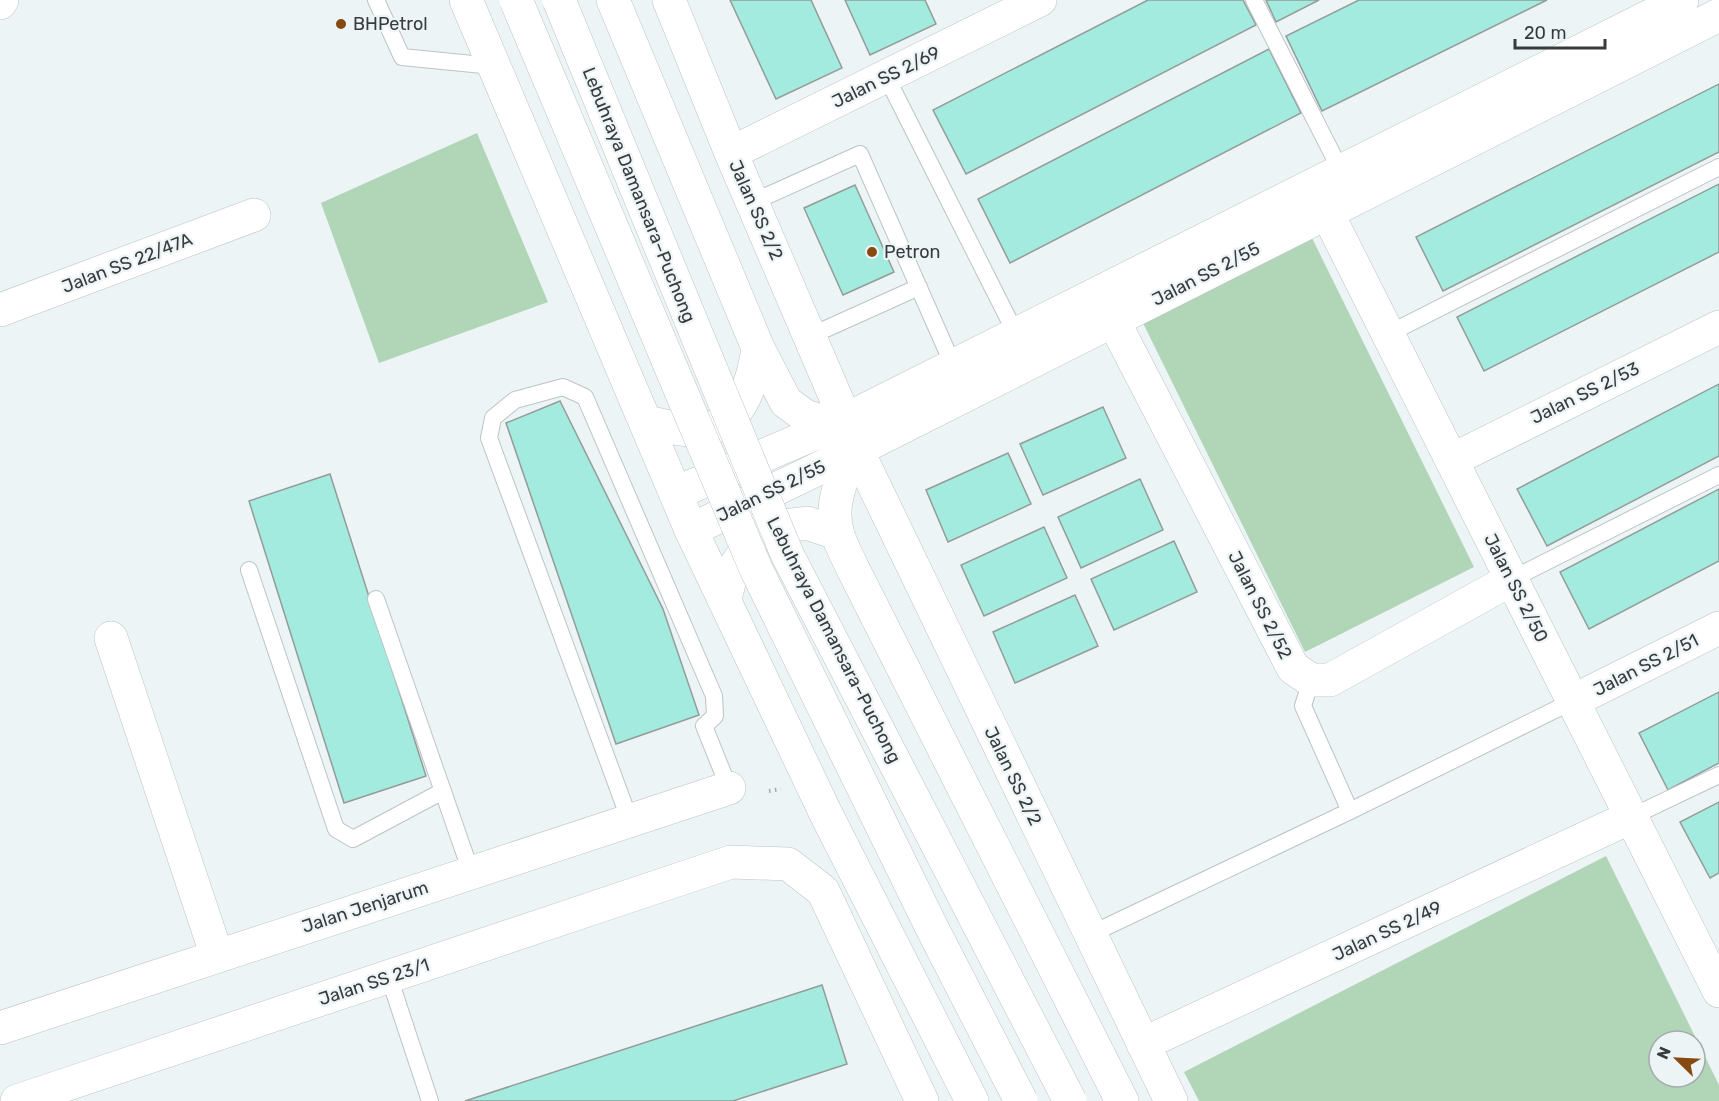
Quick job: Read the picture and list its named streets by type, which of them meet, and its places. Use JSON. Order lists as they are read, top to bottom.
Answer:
{
  "streets": {
    "main road": [
      "Jalan SS 2/69",
      "Lebuhraya Damansara–Puchong",
      "Jalan SS 2/2",
      "Jalan SS 22/47A",
      "Jalan SS 2/55",
      "Jalan SS 2/53",
      "Jalan SS 2/50",
      "Jalan SS 2/52",
      "Jalan SS 2/51",
      "Jalan Jenjarum",
      "Jalan SS 2/49",
      "Jalan SS 23/1"
    ]
  },
  "crossings": [
    ["Jalan SS 2/69", "Jalan SS 2/2"],
    ["Jalan SS 2/2", "Jalan SS 2/55"],
    ["Jalan SS 2/2", "Jalan SS 2/49"],
    ["Jalan SS 2/55", "Jalan SS 2/50"],
    ["Jalan SS 2/55", "Jalan SS 2/52"],
    ["Jalan SS 2/53", "Jalan SS 2/50"],
    ["Jalan SS 2/50", "Jalan SS 2/51"],
    ["Jalan SS 2/50", "Jalan SS 2/49"]
  ],
  "places": ["BHPetrol", "Petron"],
  "scale_bar": "20 m",
  "north": "top left"
}
